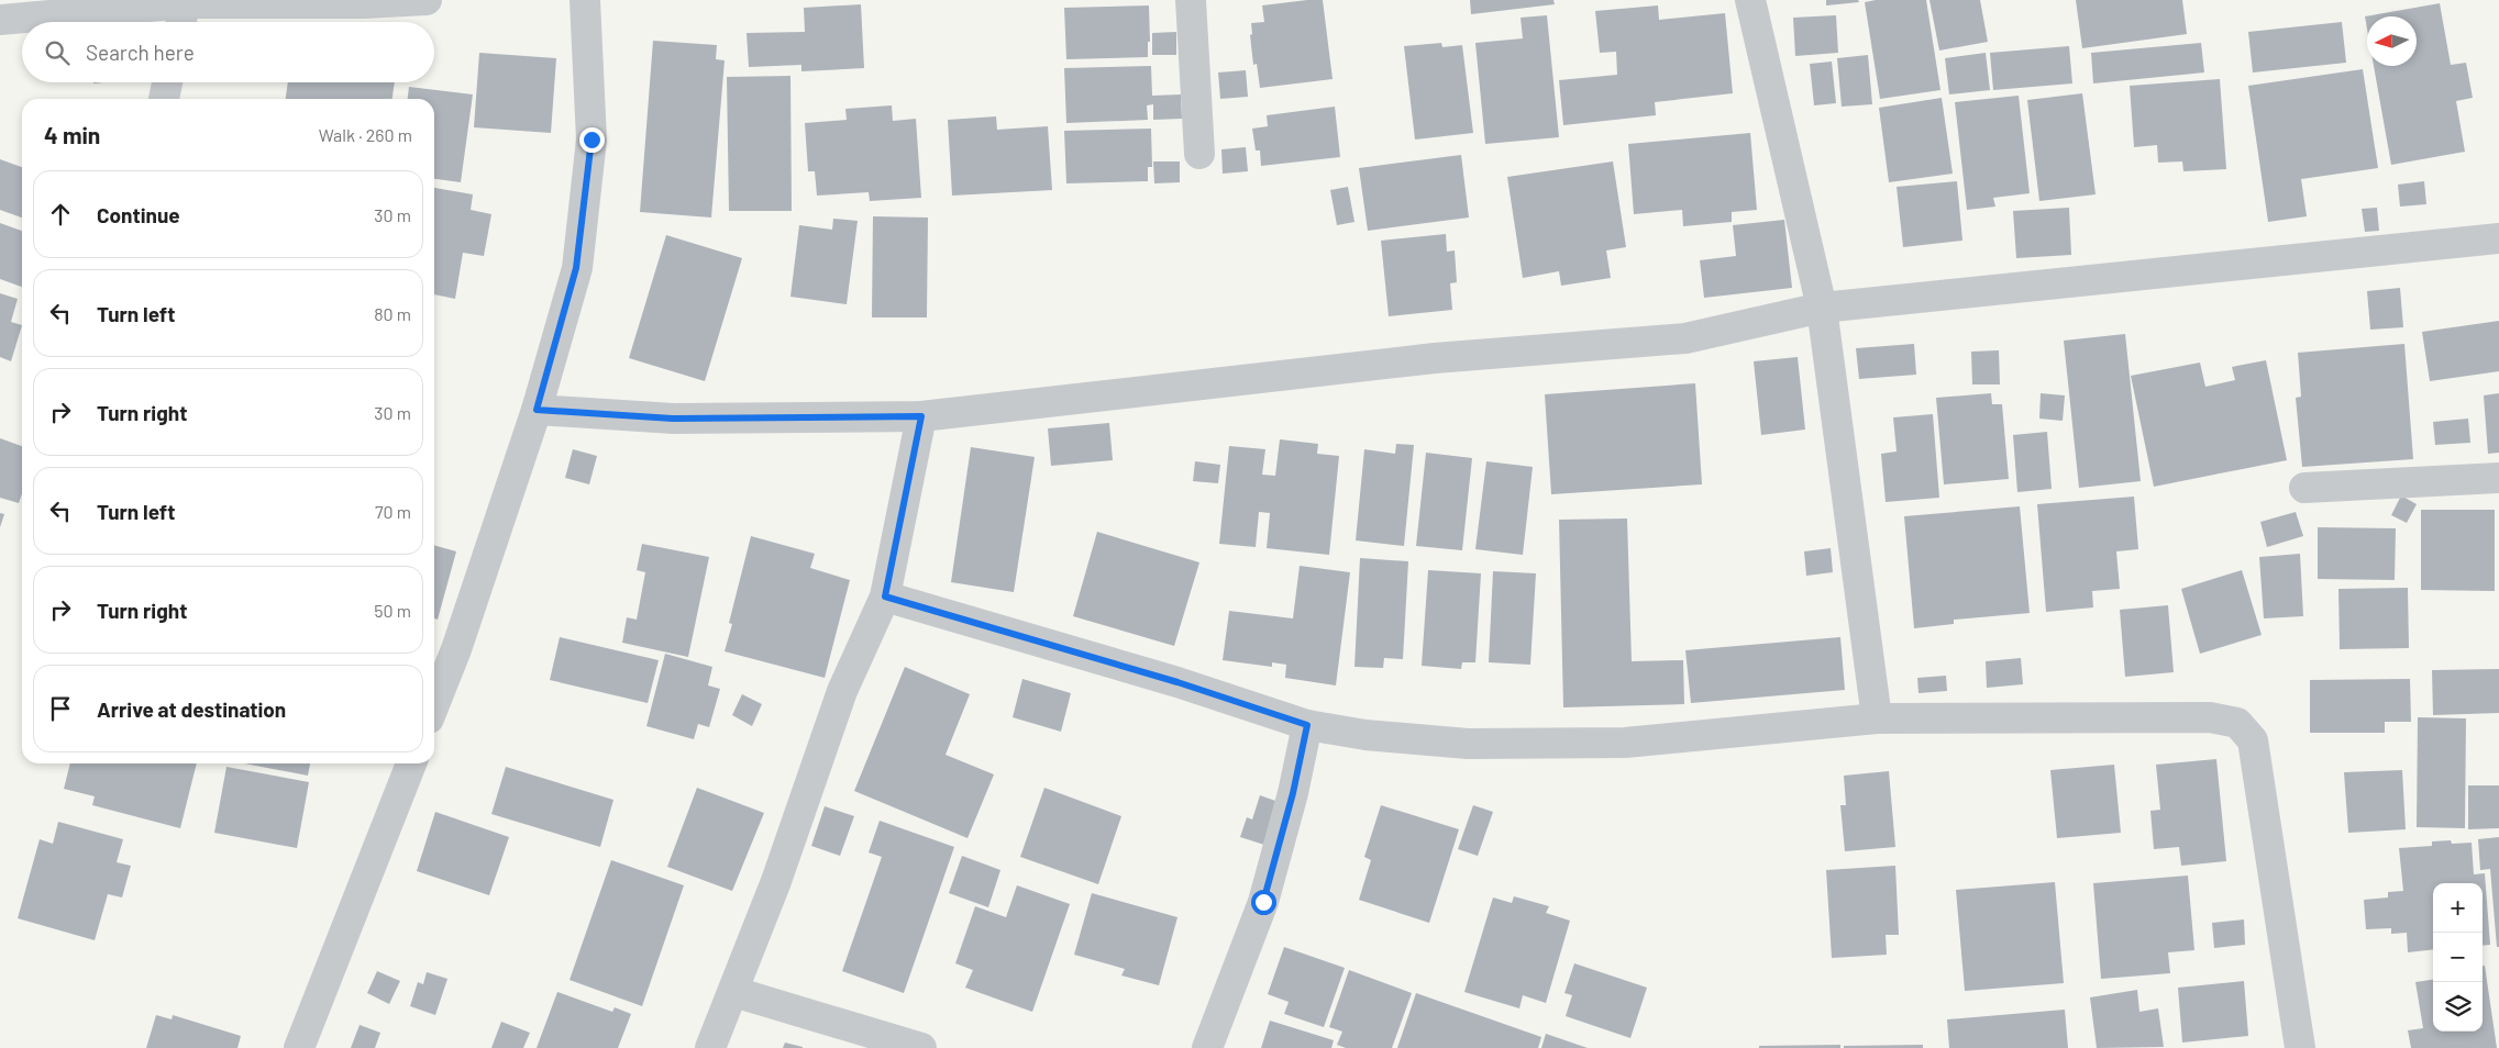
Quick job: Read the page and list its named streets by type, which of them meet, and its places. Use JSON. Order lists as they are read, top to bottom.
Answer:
{
  "north": "left",
  "page": {
    "search": "Search here",
    "heading": ["4 min", "Walk · 260 m"],
    "list": [
      ["Continue", "30 m"],
      ["Turn left", "80 m"],
      ["Turn right", "30 m"],
      ["Turn left", "70 m"],
      ["Turn right", "50 m"],
      "Arrive at destination"
    ],
    "map_buttons": ["+", "−"]
  }
}
